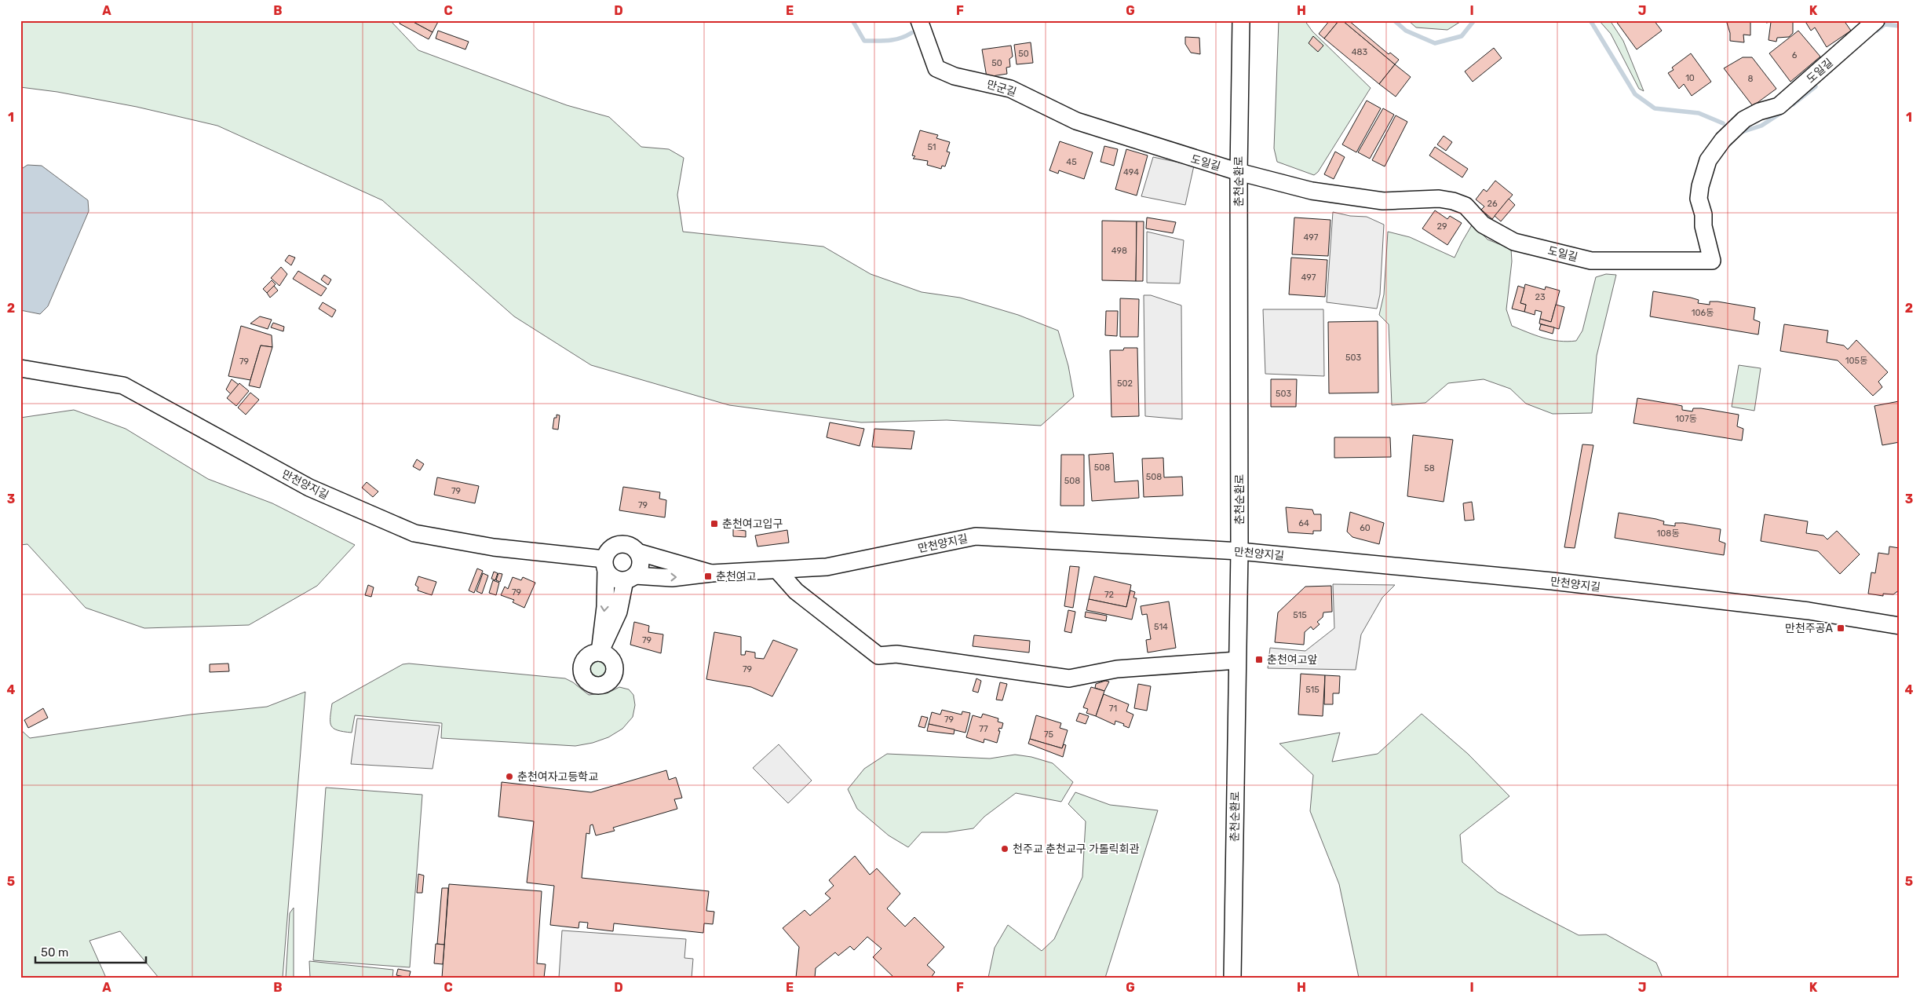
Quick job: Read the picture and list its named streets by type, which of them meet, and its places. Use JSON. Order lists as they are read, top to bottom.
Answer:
{
  "streets": {
    "street": [
      "도일길",
      "만군길",
      "춘천순환로",
      "만천양지길"
    ]
  },
  "crossings": [
    ["도일길", "만군길"],
    ["도일길", "춘천순환로"],
    ["춘천순환로", "만천양지길"]
  ],
  "places": {
    "transit": [
      "춘천여고입구",
      "춘천여고",
      "만천주공A",
      "춘천여고앞"
    ],
    "other": ["춘천여자고등학교", "천주교 춘천교구 가톨릭회관"]
  },
  "house_numbers": [
    "483",
    "50",
    "6",
    "50",
    "10",
    "8",
    "51",
    "45",
    "494",
    "26",
    "29",
    "497",
    "498",
    "497",
    "23",
    "106동",
    "503",
    "105동",
    "79",
    "502",
    "503",
    "107동",
    "508",
    "58",
    "508",
    "508",
    "79",
    "79",
    "64",
    "60",
    "108동",
    "79",
    "72",
    "515",
    "514",
    "79",
    "79",
    "515",
    "71",
    "79",
    "77",
    "75"
  ],
  "scale_bar": "50 m",
  "grid": {
    "columns": [
      "A",
      "B",
      "C",
      "D",
      "E",
      "F",
      "G",
      "H",
      "I",
      "J",
      "K"
    ],
    "rows": [
      "1",
      "2",
      "3",
      "4",
      "5"
    ]
  }
}
